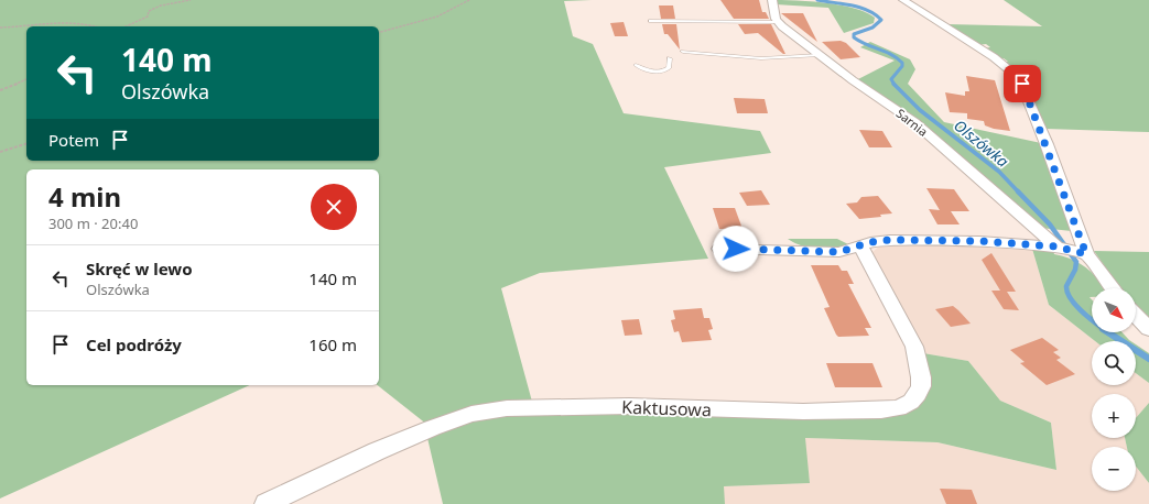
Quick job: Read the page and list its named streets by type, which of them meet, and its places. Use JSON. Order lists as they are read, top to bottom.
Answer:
{
  "streets": {
    "street": ["Sarnia", "Kaktusowa"]
  },
  "water": ["Olszówka"],
  "north": "bottom right",
  "page": {
    "turn": ["140 m", "Olszówka"],
    "then": "Potem",
    "heading": ["4 min", "300 m · 20:40"],
    "list": [
      {
        "name": "Skręć w lewo",
        "note": "Olszówka",
        "value": "140 m"
      },
      {
        "name": "Cel podróży",
        "value": "160 m"
      }
    ],
    "map_buttons": ["+", "−"]
  }
}
